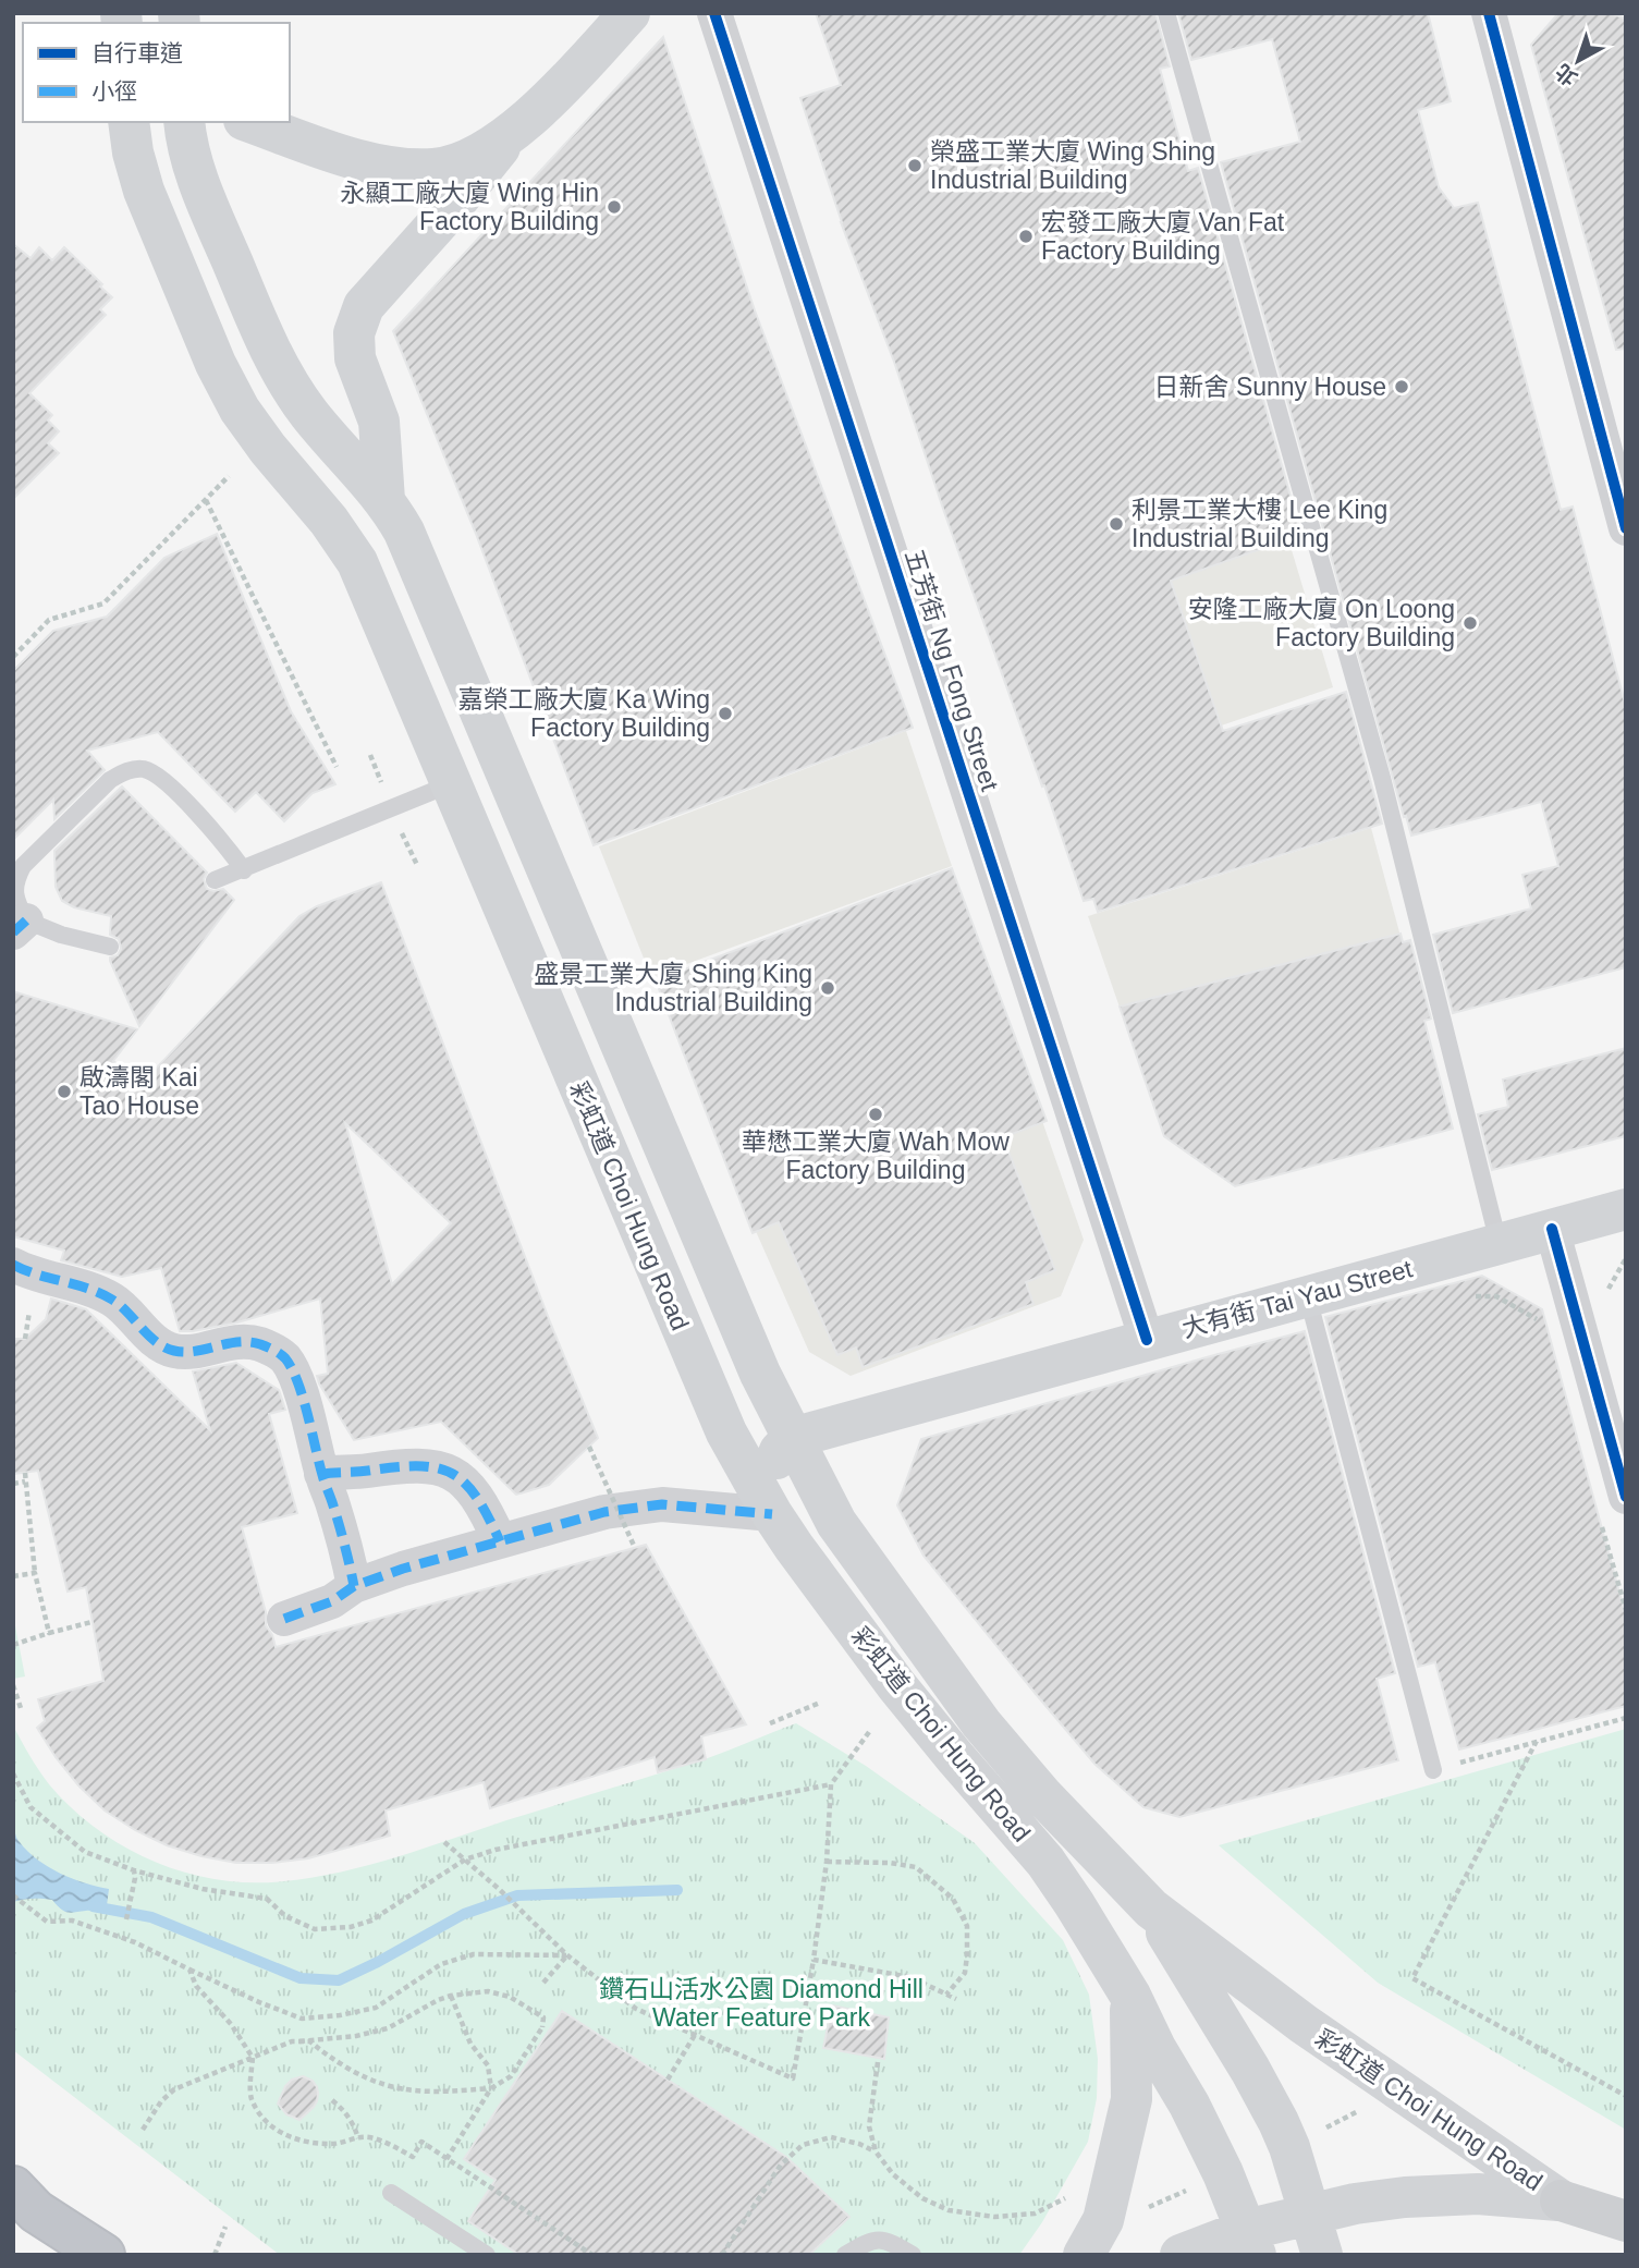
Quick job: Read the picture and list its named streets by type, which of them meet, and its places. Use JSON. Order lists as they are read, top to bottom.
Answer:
{
  "streets": {
    "main road": ["彩虹道 Choi Hung Road", "大有街 Tai Yau Street"],
    "street": ["五芳街 Ng Fong Street"]
  },
  "crossings": [
    ["五芳街 Ng Fong Street", "大有街 Tai Yau Street"],
    ["彩虹道 Choi Hung Road", "大有街 Tai Yau Street"]
  ],
  "parks": ["鑽石山活水公園 Diamond Hill Water Feature Park"],
  "places": [
    "榮盛工業大廈 Wing Shing Industrial Building",
    "永顯工廠大廈 Wing Hin Factory Building",
    "宏發工廠大廈 Van Fat Factory Building",
    "日新舍 Sunny House",
    "利景工業大樓 Lee King Industrial Building",
    "安隆工廠大廈 On Loong Factory Building",
    "嘉榮工廠大廈 Ka Wing Factory Building",
    "盛景工業大廈 Shing King Industrial Building",
    "啟濤閣 Kai Tao House",
    "華懋工業大廈 Wah Mow Factory Building"
  ],
  "legend": ["自行車道", "小徑"],
  "north": "bottom left"
}
